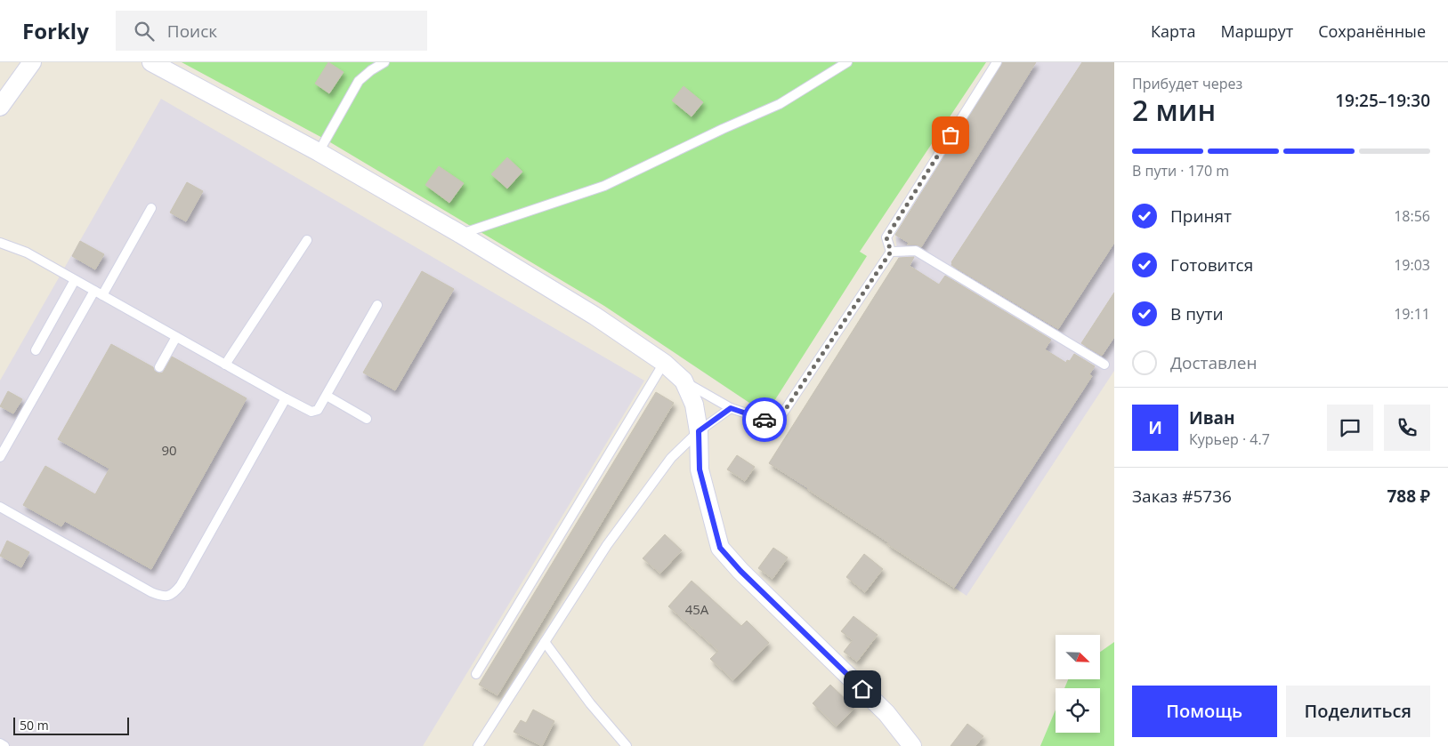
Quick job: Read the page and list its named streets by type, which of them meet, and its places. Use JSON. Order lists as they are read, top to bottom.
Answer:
{
  "house_numbers": ["90", "45А"],
  "scale_bar": "50 m",
  "north": "bottom right",
  "page": {
    "header": "Forkly",
    "search": "Поиск",
    "nav": ["Карта", "Маршрут", "Сохранённые"],
    "heading": ["2 мин", "Прибудет через", "19:25–19:30"],
    "panel": [
      "Иван",
      "Курьер · 4.7",
      "Заказ #5736",
      "788 ₽"
    ],
    "bar": "В пути · 170 m",
    "list": [
      ["Принят", "18:56"],
      ["Готовится", "19:03"],
      ["В пути", "19:11"],
      "Доставлен"
    ],
    "round": "И",
    "buttons": ["Помощь", "Поделиться"],
    "scale": "50 m"
  }
}
